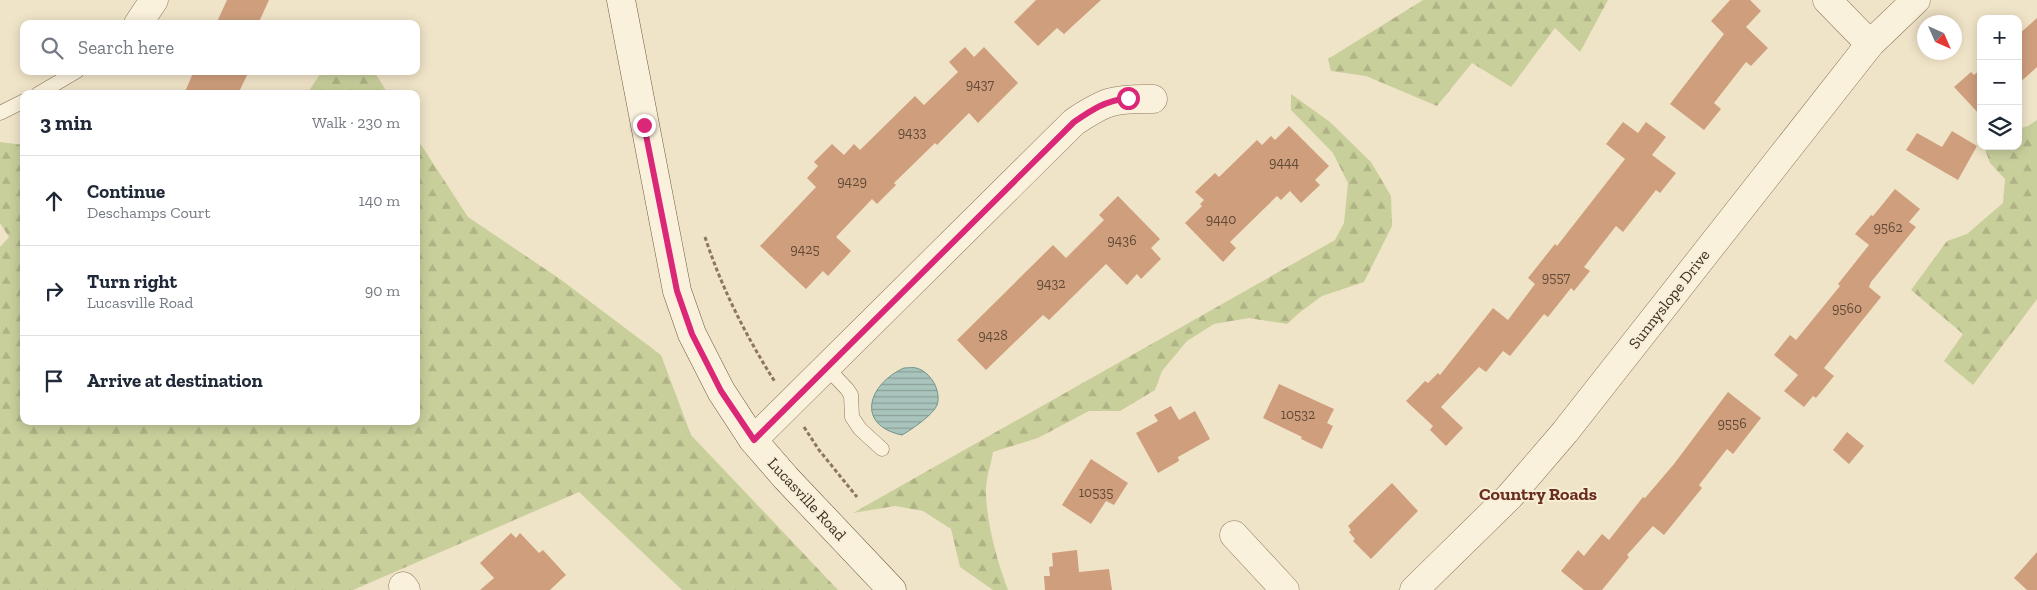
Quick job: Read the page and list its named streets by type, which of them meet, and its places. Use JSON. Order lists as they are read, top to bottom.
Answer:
{
  "streets": {
    "street": ["Sunnyslope Drive", "Lucasville Road"]
  },
  "districts": ["Country Roads"],
  "house_numbers": [
    "9437",
    "9433",
    "9444",
    "9429",
    "9440",
    "9562",
    "9436",
    "9425",
    "9557",
    "9432",
    "9560",
    "9428",
    "10532",
    "9556",
    "10535"
  ],
  "north": "bottom right",
  "page": {
    "map_buttons": ["+", "−"],
    "search": "Search here",
    "heading": ["3 min", "Walk · 230 m"],
    "list": [
      ["Continue", "Deschamps Court", "140 m"],
      ["Turn right", "Lucasville Road", "90 m"],
      "Arrive at destination"
    ]
  }
}
